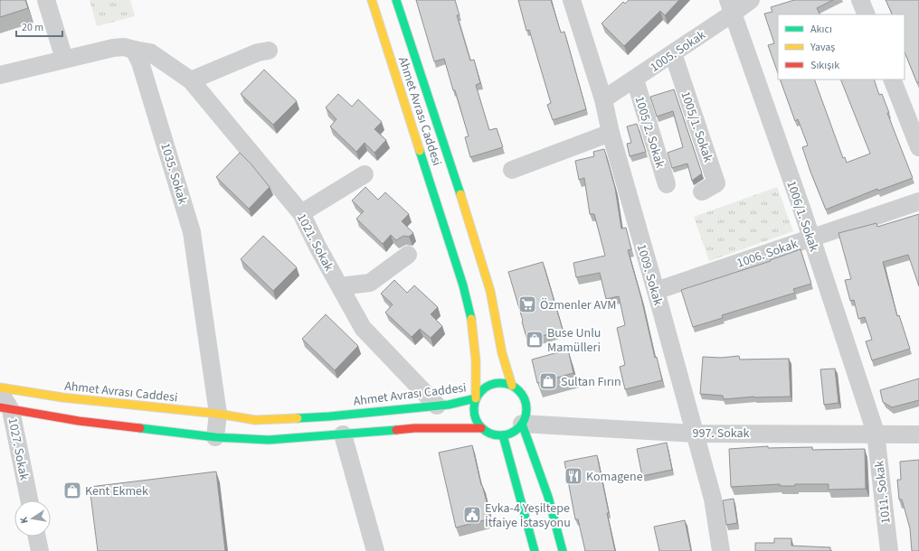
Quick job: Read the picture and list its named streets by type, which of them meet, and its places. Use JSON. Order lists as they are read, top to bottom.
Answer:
{
  "streets": {
    "main road": ["Ahmet Avrası Caddesi"],
    "street": [
      "1005. Sokak",
      "1005/1. Sokak",
      "1005/2. Sokak",
      "1035. Sokak",
      "1006/1. Sokak",
      "1021. Sokak",
      "1006. Sokak",
      "1009. Sokak",
      "997. Sokak",
      "1027. Sokak",
      "1011. Sokak"
    ]
  },
  "crossings": [
    ["1005. Sokak", "1005/1. Sokak"],
    ["1005. Sokak", "1005/2. Sokak"],
    ["1005. Sokak", "1006/1. Sokak"],
    ["1005. Sokak", "1009. Sokak"],
    ["Ahmet Avrası Caddesi", "1035. Sokak"],
    ["Ahmet Avrası Caddesi", "1021. Sokak"],
    ["Ahmet Avrası Caddesi", "997. Sokak"],
    ["1035. Sokak", "1021. Sokak"],
    ["1006/1. Sokak", "1006. Sokak"],
    ["1006/1. Sokak", "997. Sokak"],
    ["1006/1. Sokak", "1011. Sokak"],
    ["1006. Sokak", "1009. Sokak"],
    ["1009. Sokak", "997. Sokak"],
    ["997. Sokak", "1011. Sokak"]
  ],
  "places": {
    "supermarket": ["Özmenler AVM"],
    "shop": ["Buse Unlu Mamülleri", "Sultan Fırın", "Kent Ekmek"],
    "restaurant": ["Komagene"],
    "public building": ["Evka-4 Yeşiltepe İtfaiye İstasyonu"]
  },
  "legend": ["Akıcı", "Yavaş", "Sıkışık"],
  "scale_bar": "20 m",
  "north": "left"
}
